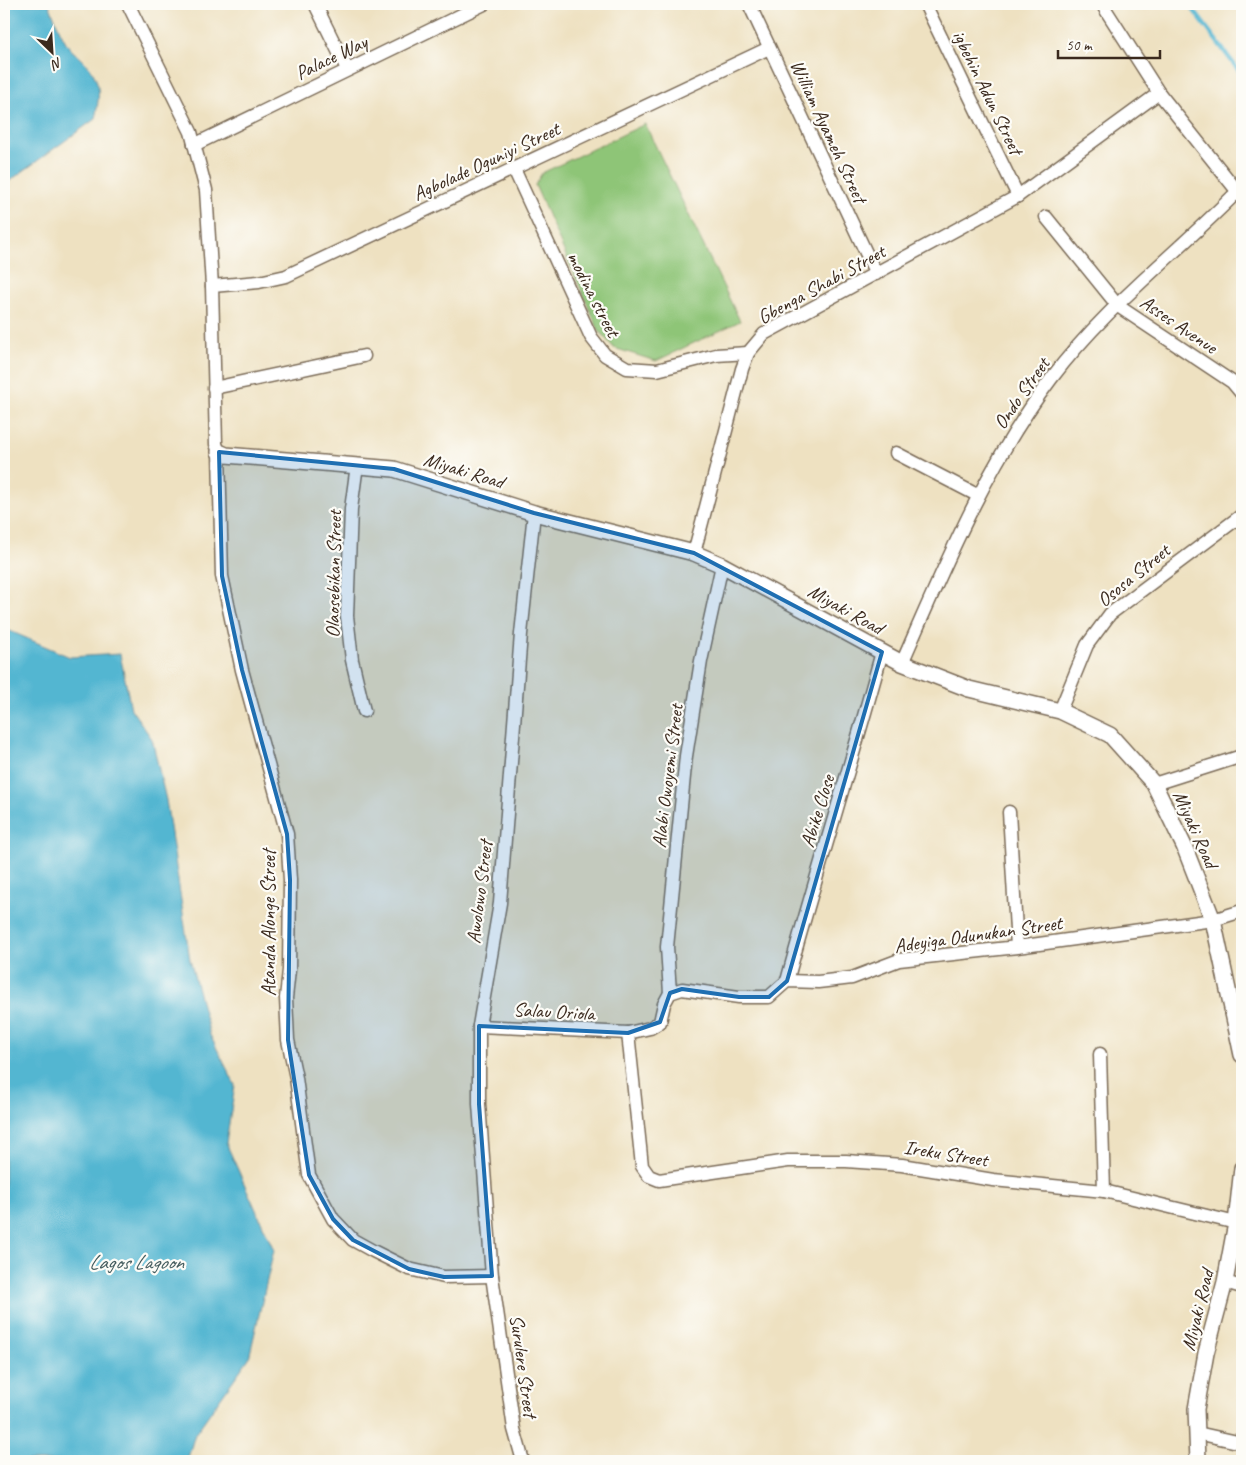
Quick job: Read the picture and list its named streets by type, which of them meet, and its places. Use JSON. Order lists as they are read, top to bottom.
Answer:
{
  "streets": {
    "street": [
      "Palace Way",
      "igbehin Adun Street",
      "William Ayameh Street",
      "Agbolade Oguniyi Street",
      "Gbenga Shabi Street",
      "modina street",
      "Asses Avenue",
      "Ondo Street",
      "Miyaki Road",
      "Olaosebikan Street",
      "Ososa Street",
      "Alabi Owoyemi Street",
      "Abike Close",
      "Awolowo Street",
      "Atanda Alonge Street",
      "Adeyiga Odunukan Street",
      "Salau Oriola",
      "Ireku Street",
      "Surulere Street"
    ]
  },
  "crossings": [
    ["Palace Way", "Atanda Alonge Street"],
    ["igbehin Adun Street", "Gbenga Shabi Street"],
    ["William Ayameh Street", "Agbolade Oguniyi Street"],
    ["William Ayameh Street", "Gbenga Shabi Street"],
    ["Agbolade Oguniyi Street", "modina street"],
    ["Agbolade Oguniyi Street", "Atanda Alonge Street"],
    ["Gbenga Shabi Street", "modina street"],
    ["Gbenga Shabi Street", "Miyaki Road"],
    ["Asses Avenue", "Ondo Street"],
    ["Ondo Street", "Miyaki Road"],
    ["Miyaki Road", "Olaosebikan Street"],
    ["Miyaki Road", "Ososa Street"],
    ["Miyaki Road", "Alabi Owoyemi Street"],
    ["Miyaki Road", "Abike Close"],
    ["Miyaki Road", "Awolowo Street"],
    ["Miyaki Road", "Atanda Alonge Street"],
    ["Miyaki Road", "Adeyiga Odunukan Street"],
    ["Miyaki Road", "Ireku Street"],
    ["Abike Close", "Adeyiga Odunukan Street"],
    ["Awolowo Street", "Atanda Alonge Street"],
    ["Awolowo Street", "Salau Oriola"],
    ["Awolowo Street", "Surulere Street"],
    ["Atanda Alonge Street", "Surulere Street"],
    ["Salau Oriola", "Ireku Street"]
  ],
  "water": ["Lagos Lagoon"],
  "scale_bar": "50 m",
  "north": "bottom right"
}
